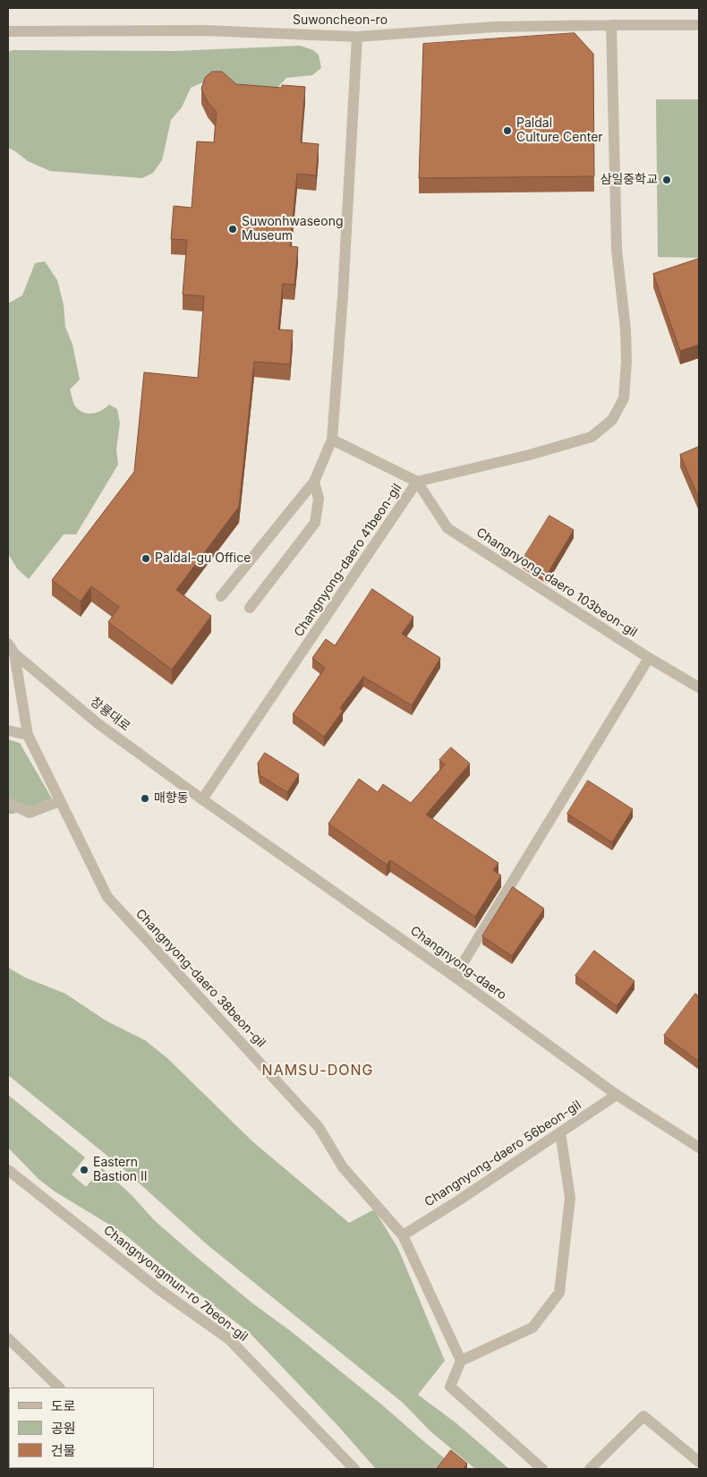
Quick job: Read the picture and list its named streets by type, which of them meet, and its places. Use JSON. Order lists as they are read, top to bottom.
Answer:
{
  "streets": {
    "street": [
      "Suwoncheon-ro",
      "Changnyong-daero 41beon-gil",
      "Changnyong-daero 103beon-gil",
      "창룡대로",
      "Changnyong-daero",
      "Changnyong-daero 38beon-gil",
      "Changnyong-daero 56beon-gil",
      "Changnyongmun-ro 7beon-gil"
    ]
  },
  "crossings": [
    ["Suwoncheon-ro", "Changnyong-daero 41beon-gil"],
    ["Changnyong-daero 41beon-gil", "Changnyong-daero 103beon-gil"],
    ["Changnyong-daero 41beon-gil", "창룡대로"],
    ["Changnyong-daero 41beon-gil", "Changnyong-daero"],
    ["창룡대로", "Changnyong-daero"],
    ["창룡대로", "Changnyong-daero 38beon-gil"],
    ["Changnyong-daero", "Changnyong-daero 56beon-gil"],
    ["Changnyong-daero 38beon-gil", "Changnyong-daero 56beon-gil"]
  ],
  "districts": ["NAMSU-DONG"],
  "places": [
    "Paldal Culture Center",
    "삼일중학교",
    "Suwonhwaseong Museum",
    "Paldal-gu Office",
    "매향동",
    "Eastern Bastion II"
  ],
  "legend": ["도로", "공원", "건물"]
}
